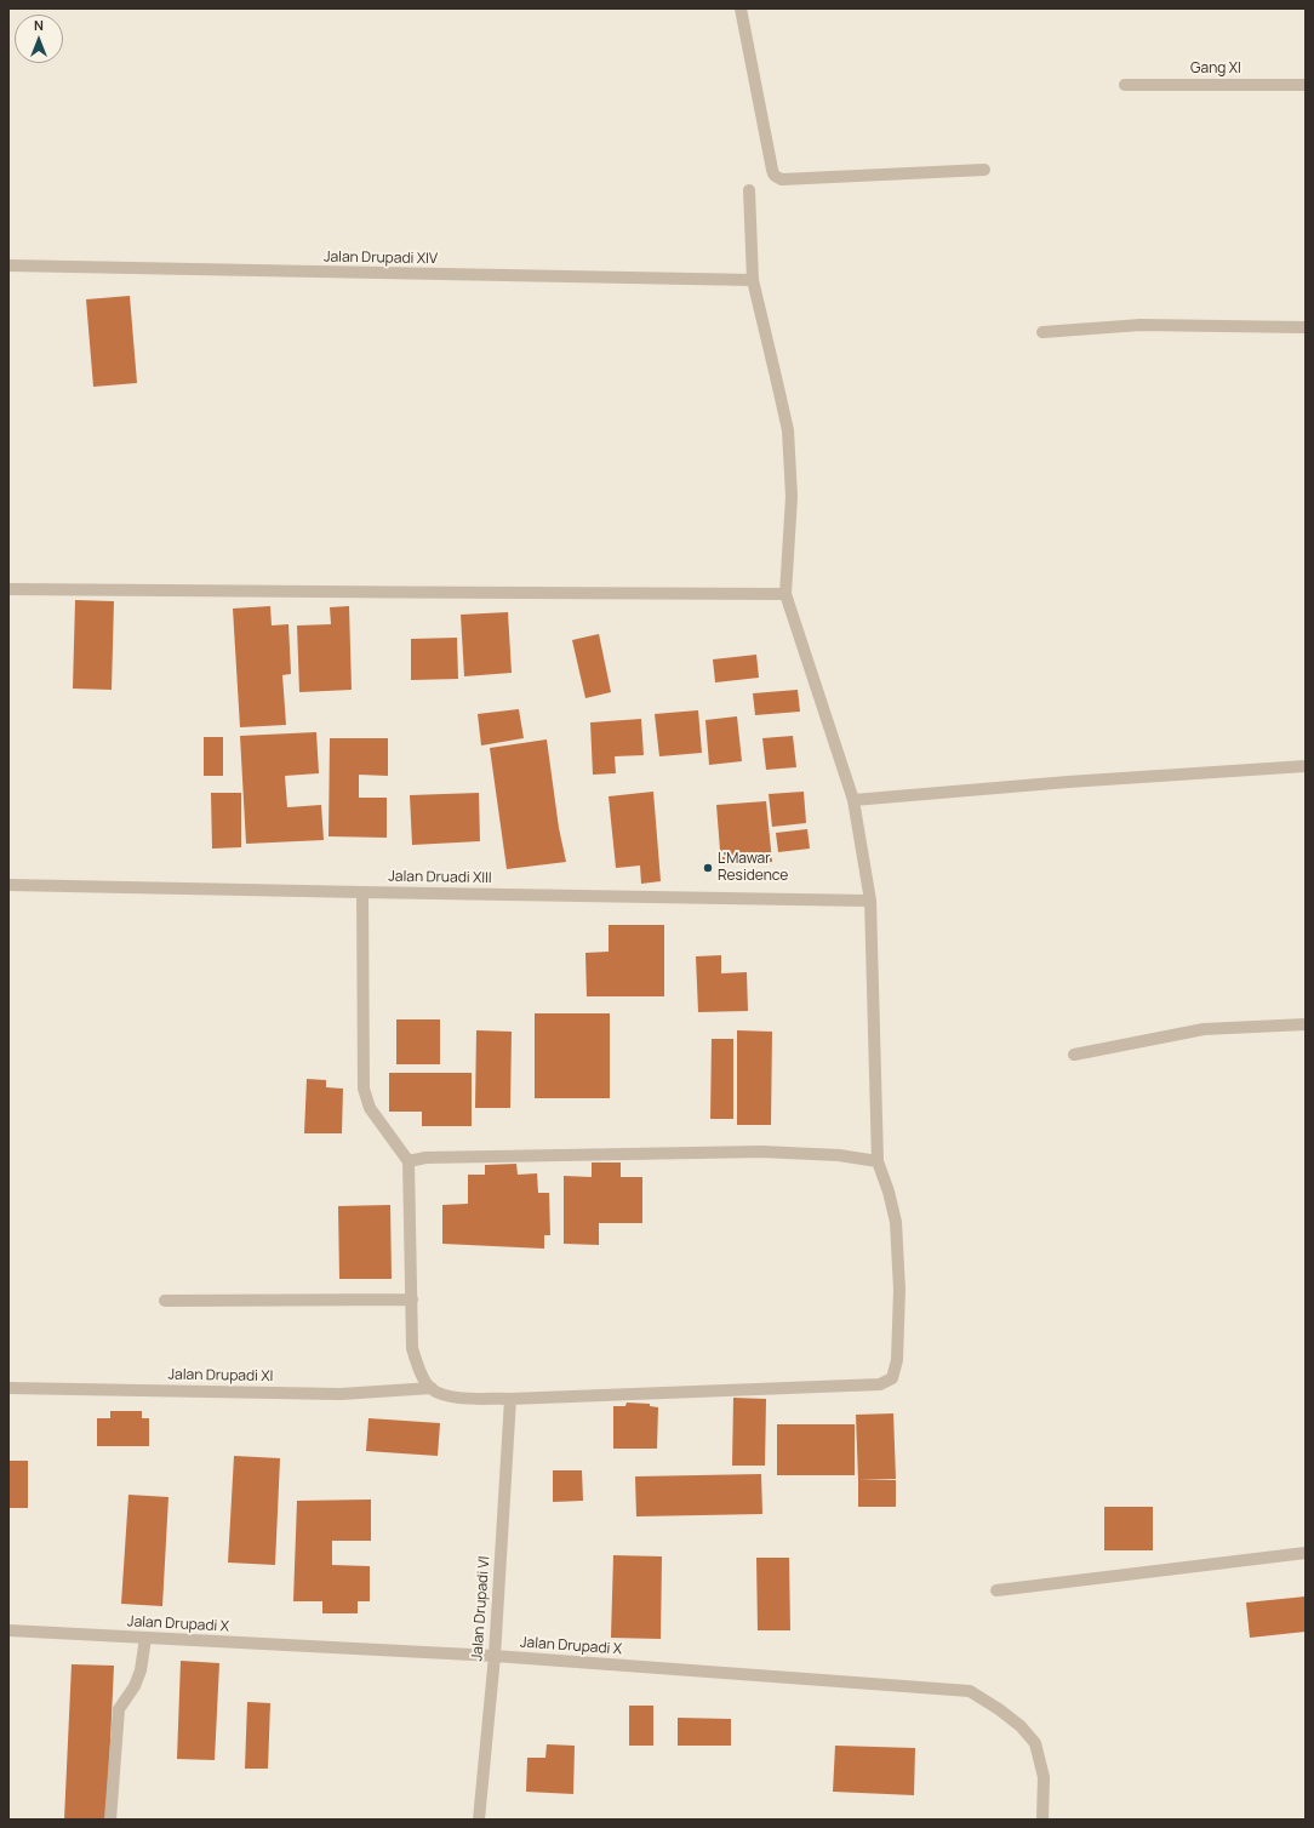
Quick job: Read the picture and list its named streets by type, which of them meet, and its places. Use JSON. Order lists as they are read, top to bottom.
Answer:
{
  "streets": {
    "street": [
      "Gang XI",
      "Jalan Drupadi XIV",
      "Jalan Druadi XIII",
      "Jalan Drupadi XI",
      "Jalan Drupadi VI",
      "Jalan Drupadi X"
    ]
  },
  "crossings": [
    ["Jalan Drupadi VI", "Jalan Drupadi X"]
  ],
  "places": ["L'Mawar Residence"],
  "north": "top"
}
